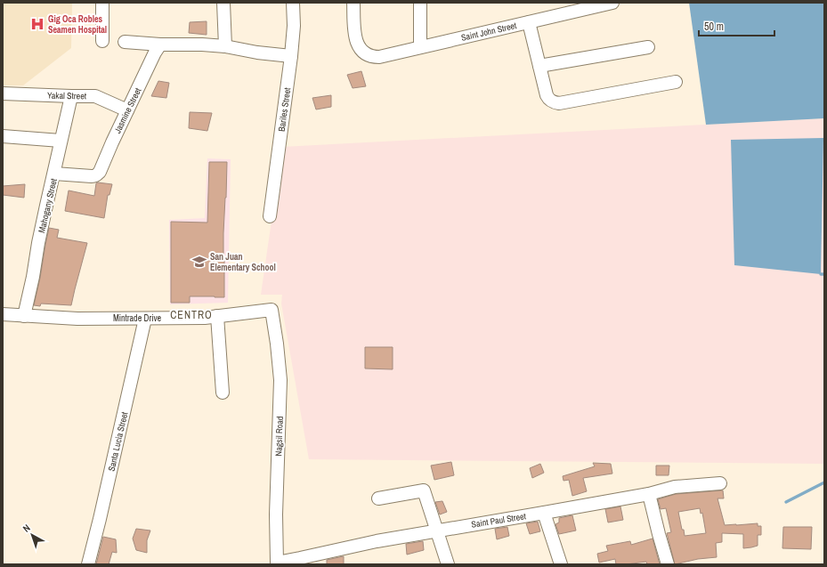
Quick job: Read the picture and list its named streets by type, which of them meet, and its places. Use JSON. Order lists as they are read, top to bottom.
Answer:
{
  "streets": {
    "street": [
      "Saint John Street",
      "Yakal Street",
      "Bariles Street",
      "Jasmine Street",
      "Mahogany Street",
      "Mintrade Drive",
      "Nagsil Road",
      "Santa Lucia Street",
      "Saint Paul Street"
    ]
  },
  "crossings": [
    ["Yakal Street", "Jasmine Street"],
    ["Yakal Street", "Mahogany Street"],
    ["Jasmine Street", "Mahogany Street"],
    ["Mahogany Street", "Mintrade Drive"],
    ["Mintrade Drive", "Nagsil Road"],
    ["Mintrade Drive", "Santa Lucia Street"],
    ["Nagsil Road", "Saint Paul Street"]
  ],
  "districts": ["CENTRO"],
  "places": {
    "hospital": ["Gig Oca Robles Seamen Hospital"],
    "school or university": ["San Juan Elementary School"]
  },
  "scale_bar": "50 m",
  "north": "top left"
}
